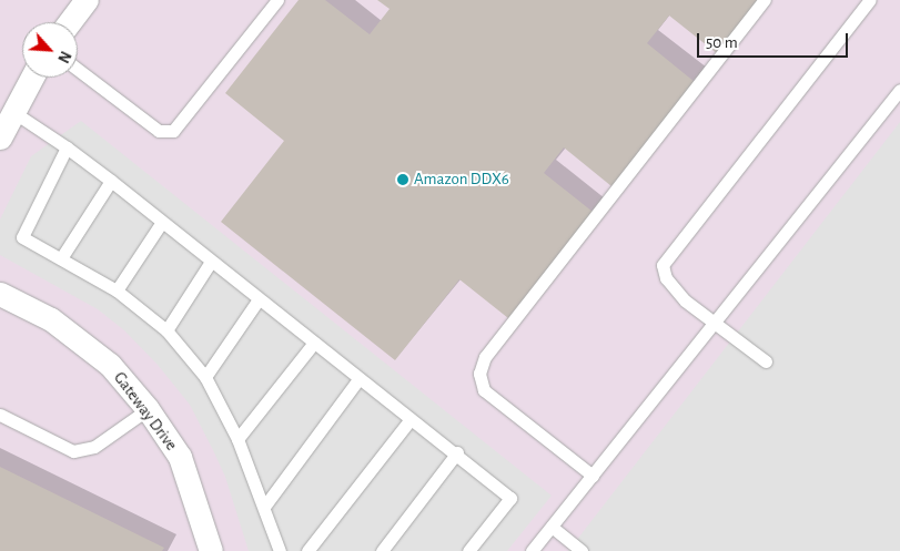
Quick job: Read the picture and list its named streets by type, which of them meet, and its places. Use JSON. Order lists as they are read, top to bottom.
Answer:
{
  "streets": {
    "street": ["Gateway Drive"]
  },
  "places": ["Amazon DDX6"],
  "scale_bar": "50 m",
  "north": "bottom right"
}
